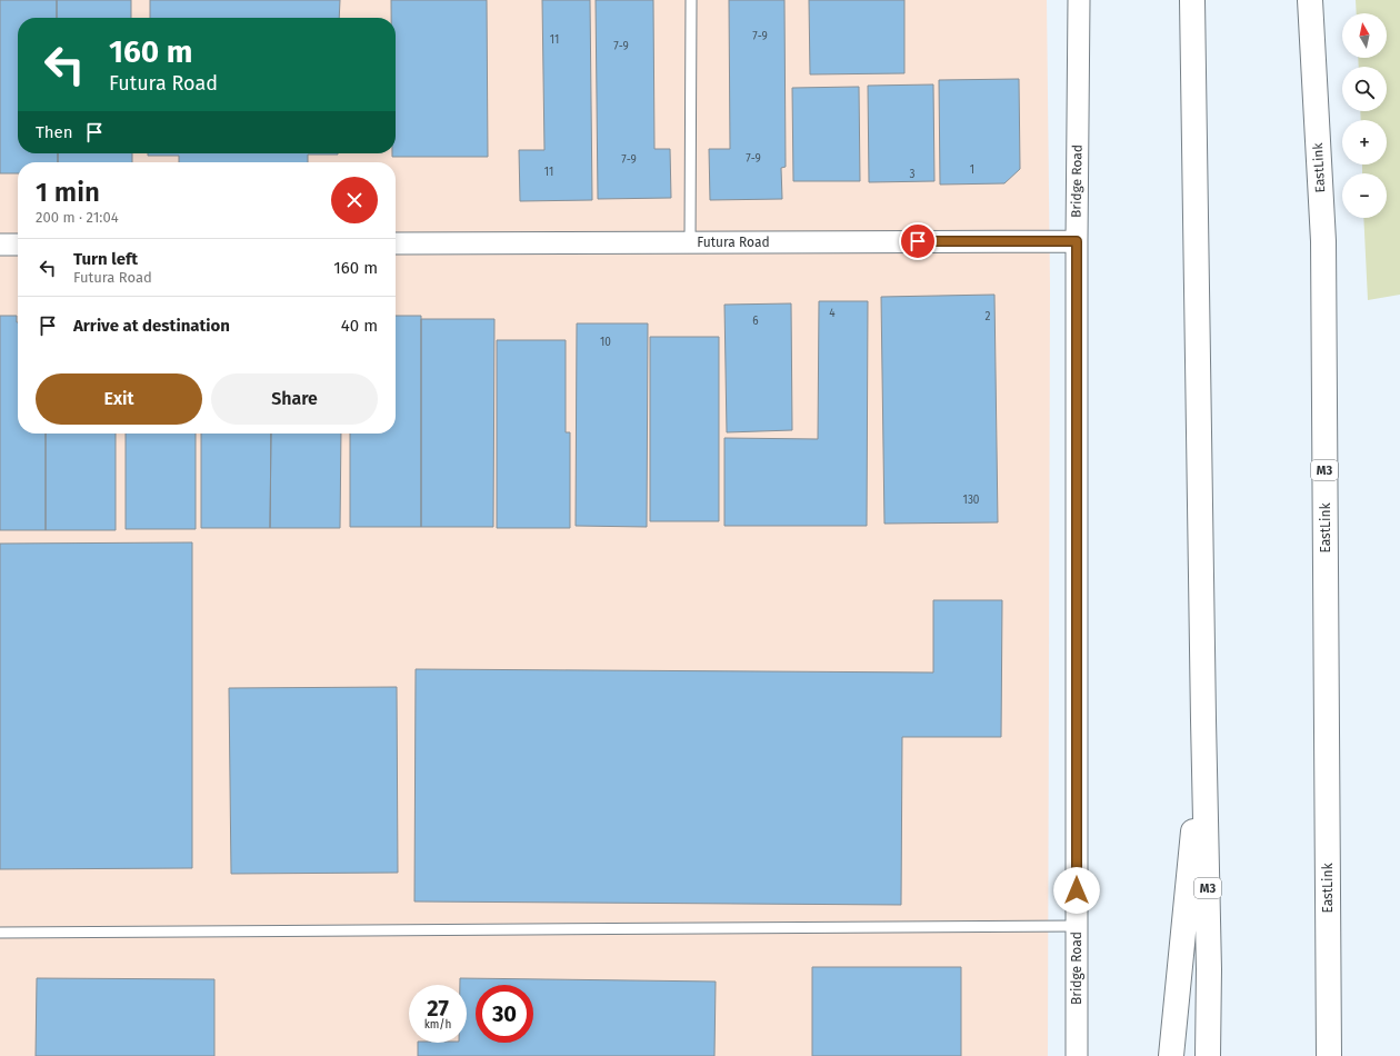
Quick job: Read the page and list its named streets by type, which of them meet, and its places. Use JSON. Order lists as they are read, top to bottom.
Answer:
{
  "streets": {
    "highway": ["EastLink", "M3"],
    "street": ["Bridge Road", "Futura Road"]
  },
  "crossings": [
    ["Bridge Road", "Futura Road"]
  ],
  "house_numbers": [
    "7-9",
    "11",
    "7-9",
    "7-9",
    "7-9",
    "1",
    "11",
    "3",
    "4",
    "2",
    "6",
    "10",
    "130"
  ],
  "north": "top",
  "page": {
    "map_buttons": ["+", "−"],
    "turn": ["160 m", "Futura Road"],
    "then": "Then",
    "heading": ["1 min", "200 m · 21:04"],
    "list": [
      {
        "name": "Turn left",
        "note": "Futura Road",
        "value": "160 m"
      },
      {
        "name": "Arrive at destination",
        "value": "40 m"
      }
    ],
    "buttons": ["Exit", "Share"],
    "speed": "27 km/h",
    "limit": "30"
  }
}
